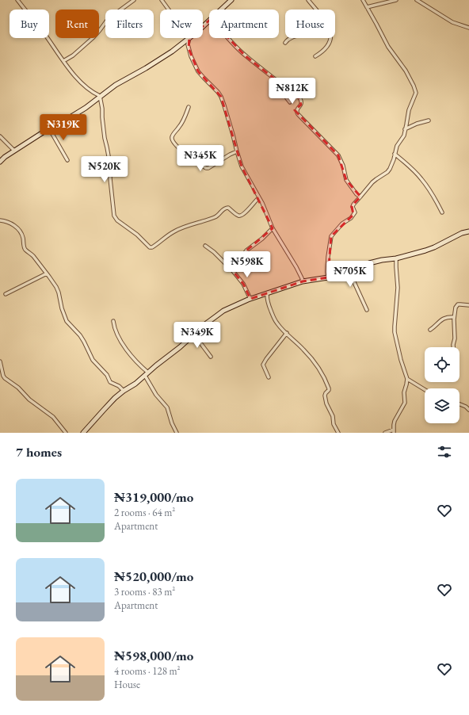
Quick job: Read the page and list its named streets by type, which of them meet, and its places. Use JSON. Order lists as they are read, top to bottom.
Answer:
{
  "page": {
    "chip": [
      "Buy",
      "Rent",
      "Filters",
      "New",
      "Apartment",
      "House"
    ],
    "price": [
      "₦812K",
      "₦319K",
      "₦345K",
      "₦520K",
      "₦598K",
      "₦705K",
      "₦349K"
    ],
    "heading": "7 homes",
    "list": [
      {
        "name": "₦319,000/mo",
        "note": "2 rooms · 64 m² · Apartment"
      },
      {
        "name": "₦520,000/mo",
        "note": "3 rooms · 83 m² · Apartment"
      },
      {
        "name": "₦598,000/mo",
        "note": "4 rooms · 128 m² · House"
      }
    ]
  }
}
